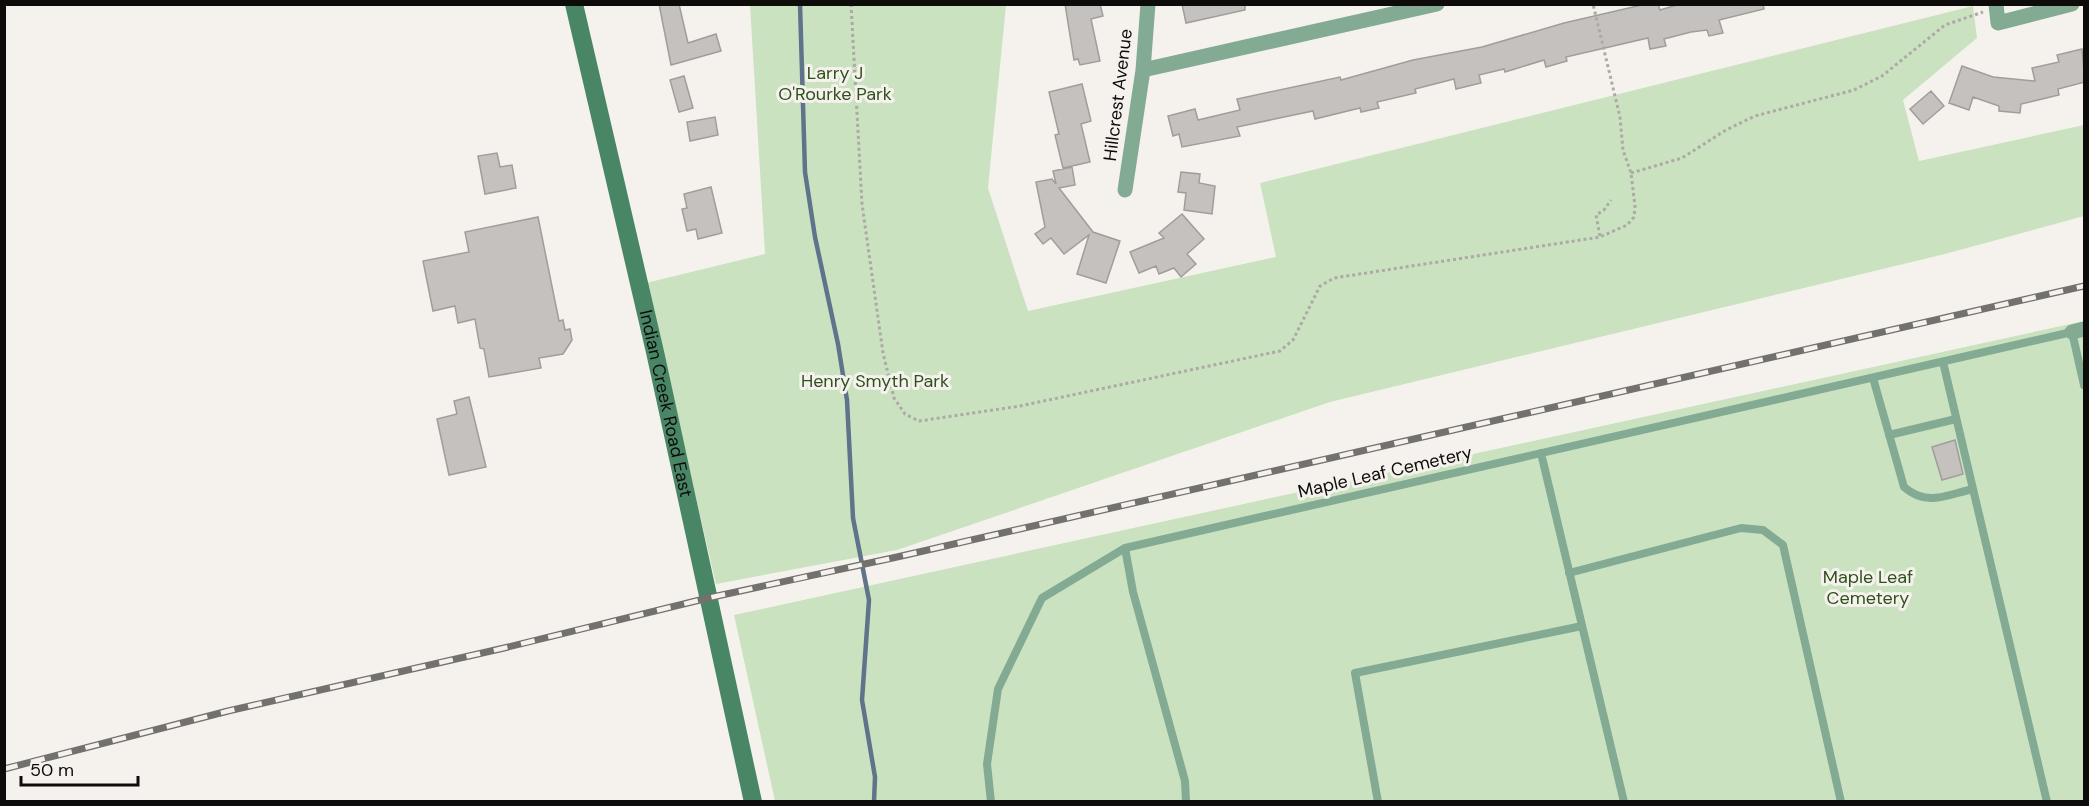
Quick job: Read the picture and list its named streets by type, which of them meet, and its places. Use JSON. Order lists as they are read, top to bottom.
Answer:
{
  "streets": {
    "main road": ["Indian Creek Road East"],
    "street": ["Hillcrest Avenue"],
    "lane": ["Maple Leaf Cemetery"]
  },
  "parks": ["Larry J O'Rourke Park", "Henry Smyth Park", "Maple Leaf Cemetery"],
  "scale_bar": "50 m"
}
